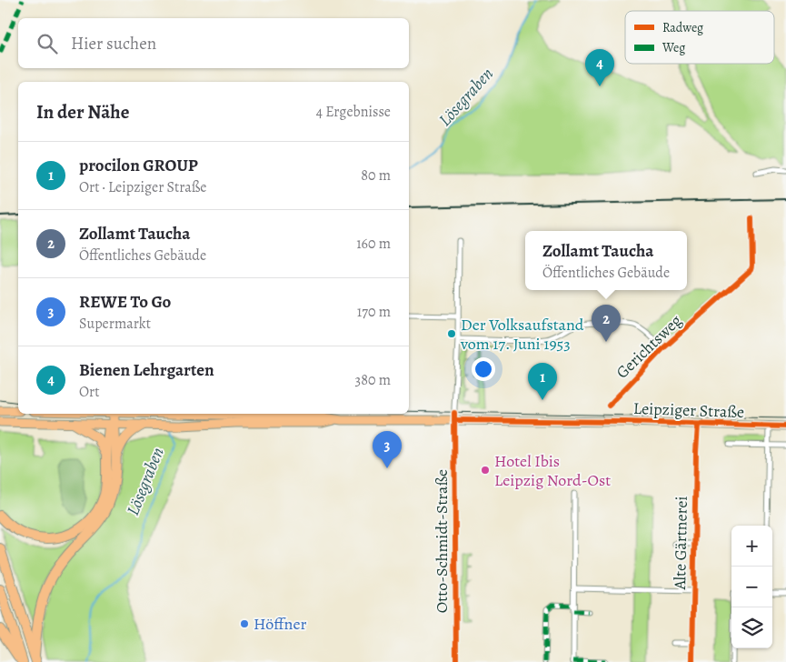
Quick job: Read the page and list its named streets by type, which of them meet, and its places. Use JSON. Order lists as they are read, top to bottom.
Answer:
{
  "streets": {
    "main road": ["Leipziger Straße"],
    "street": ["Gerichtsweg", "Otto-Schmidt-Straße", "Alte Gärtnerei"]
  },
  "crossings": [
    ["Leipziger Straße", "Otto-Schmidt-Straße"],
    ["Leipziger Straße", "Alte Gärtnerei"]
  ],
  "water": ["Lösegraben"],
  "places": ["Der Volksaufstand vom 17. Juni 1953", "Hotel Ibis Leipzig Nord-Ost", "Höffner"],
  "legend": ["Radweg", "Weg"],
  "page": {
    "search": "Hier suchen",
    "pins": [
      "4",
      "2",
      "1",
      "3"
    ],
    "heading": ["In der Nähe", "4 Ergebnisse"],
    "list": [
      {
        "mark": "1",
        "name": "procilon GROUP",
        "note": "Ort · Leipziger Straße",
        "value": "80 m"
      },
      {
        "mark": "2",
        "name": "Zollamt Taucha",
        "note": "Öffentliches Gebäude",
        "value": "160 m"
      },
      {
        "mark": "3",
        "name": "REWE To Go",
        "note": "Supermarkt",
        "value": "170 m"
      },
      {
        "mark": "4",
        "name": "Bienen Lehrgarten",
        "note": "Ort",
        "value": "380 m"
      }
    ],
    "popup": ["Zollamt Taucha", "Öffentliches Gebäude"],
    "map_buttons": ["+", "−"]
  }
}
